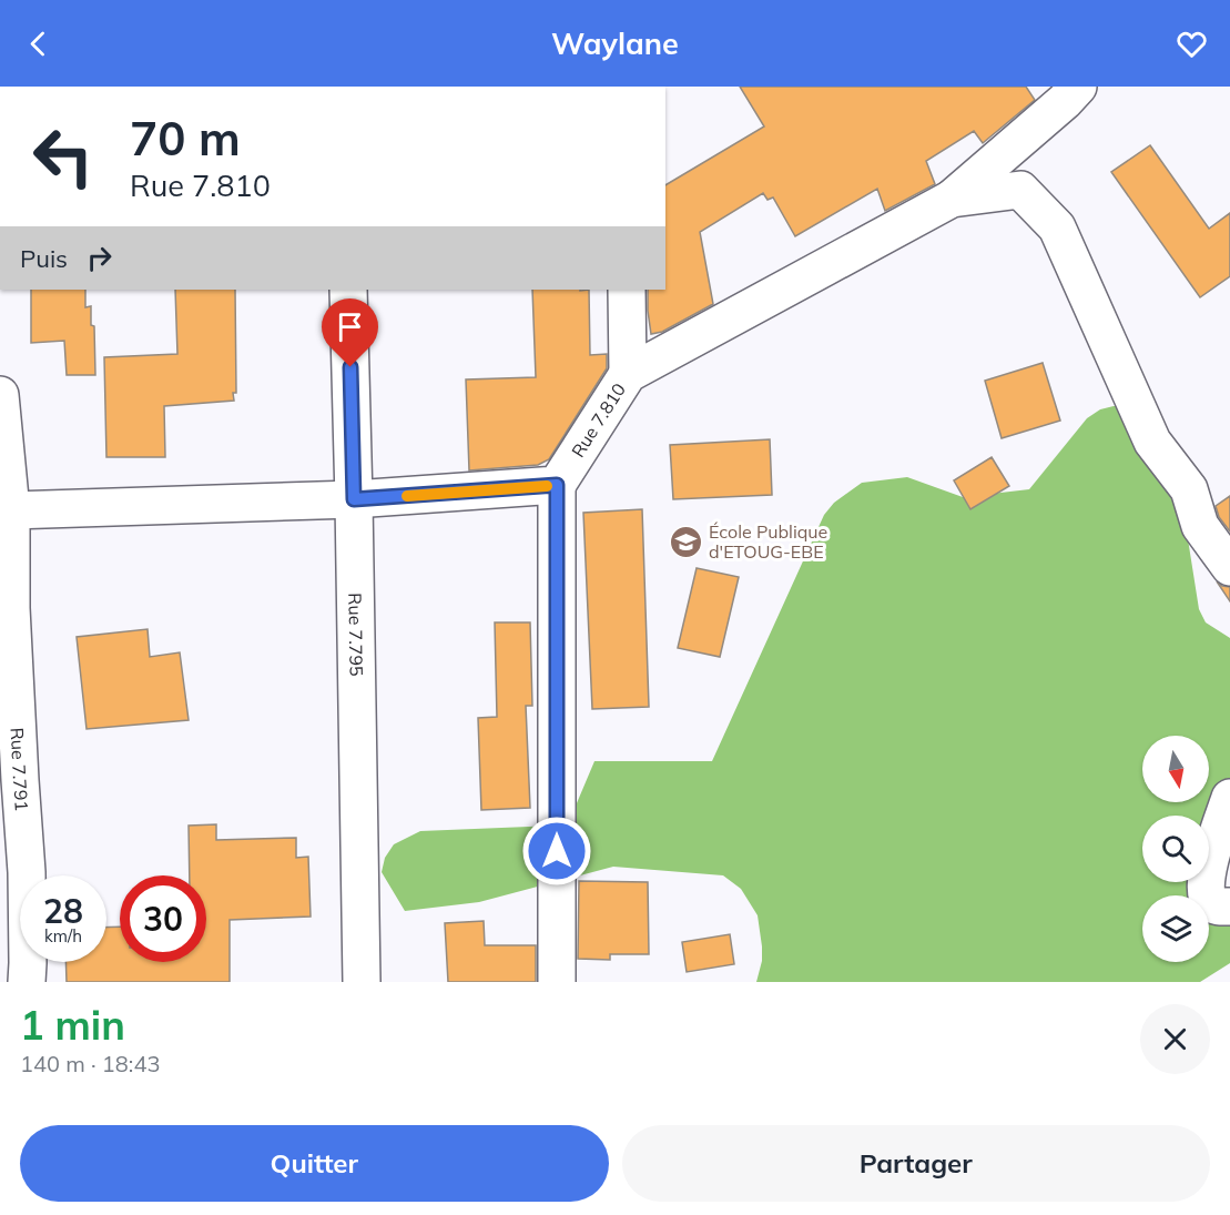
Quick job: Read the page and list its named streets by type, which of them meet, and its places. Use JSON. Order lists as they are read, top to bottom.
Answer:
{
  "streets": {
    "street": ["Rue 7.810", "Rue 7.795", "Rue 7.791"]
  },
  "places": {
    "school or university": ["École Publique d'ETOUG-EBE"]
  },
  "north": "bottom",
  "page": {
    "header": "Waylane",
    "turn": ["70 m", "Rue 7.810"],
    "then": "Puis",
    "speed": "28 km/h",
    "limit": "30",
    "heading": ["1 min", "140 m · 18:43"],
    "buttons": ["Quitter", "Partager"]
  }
}
